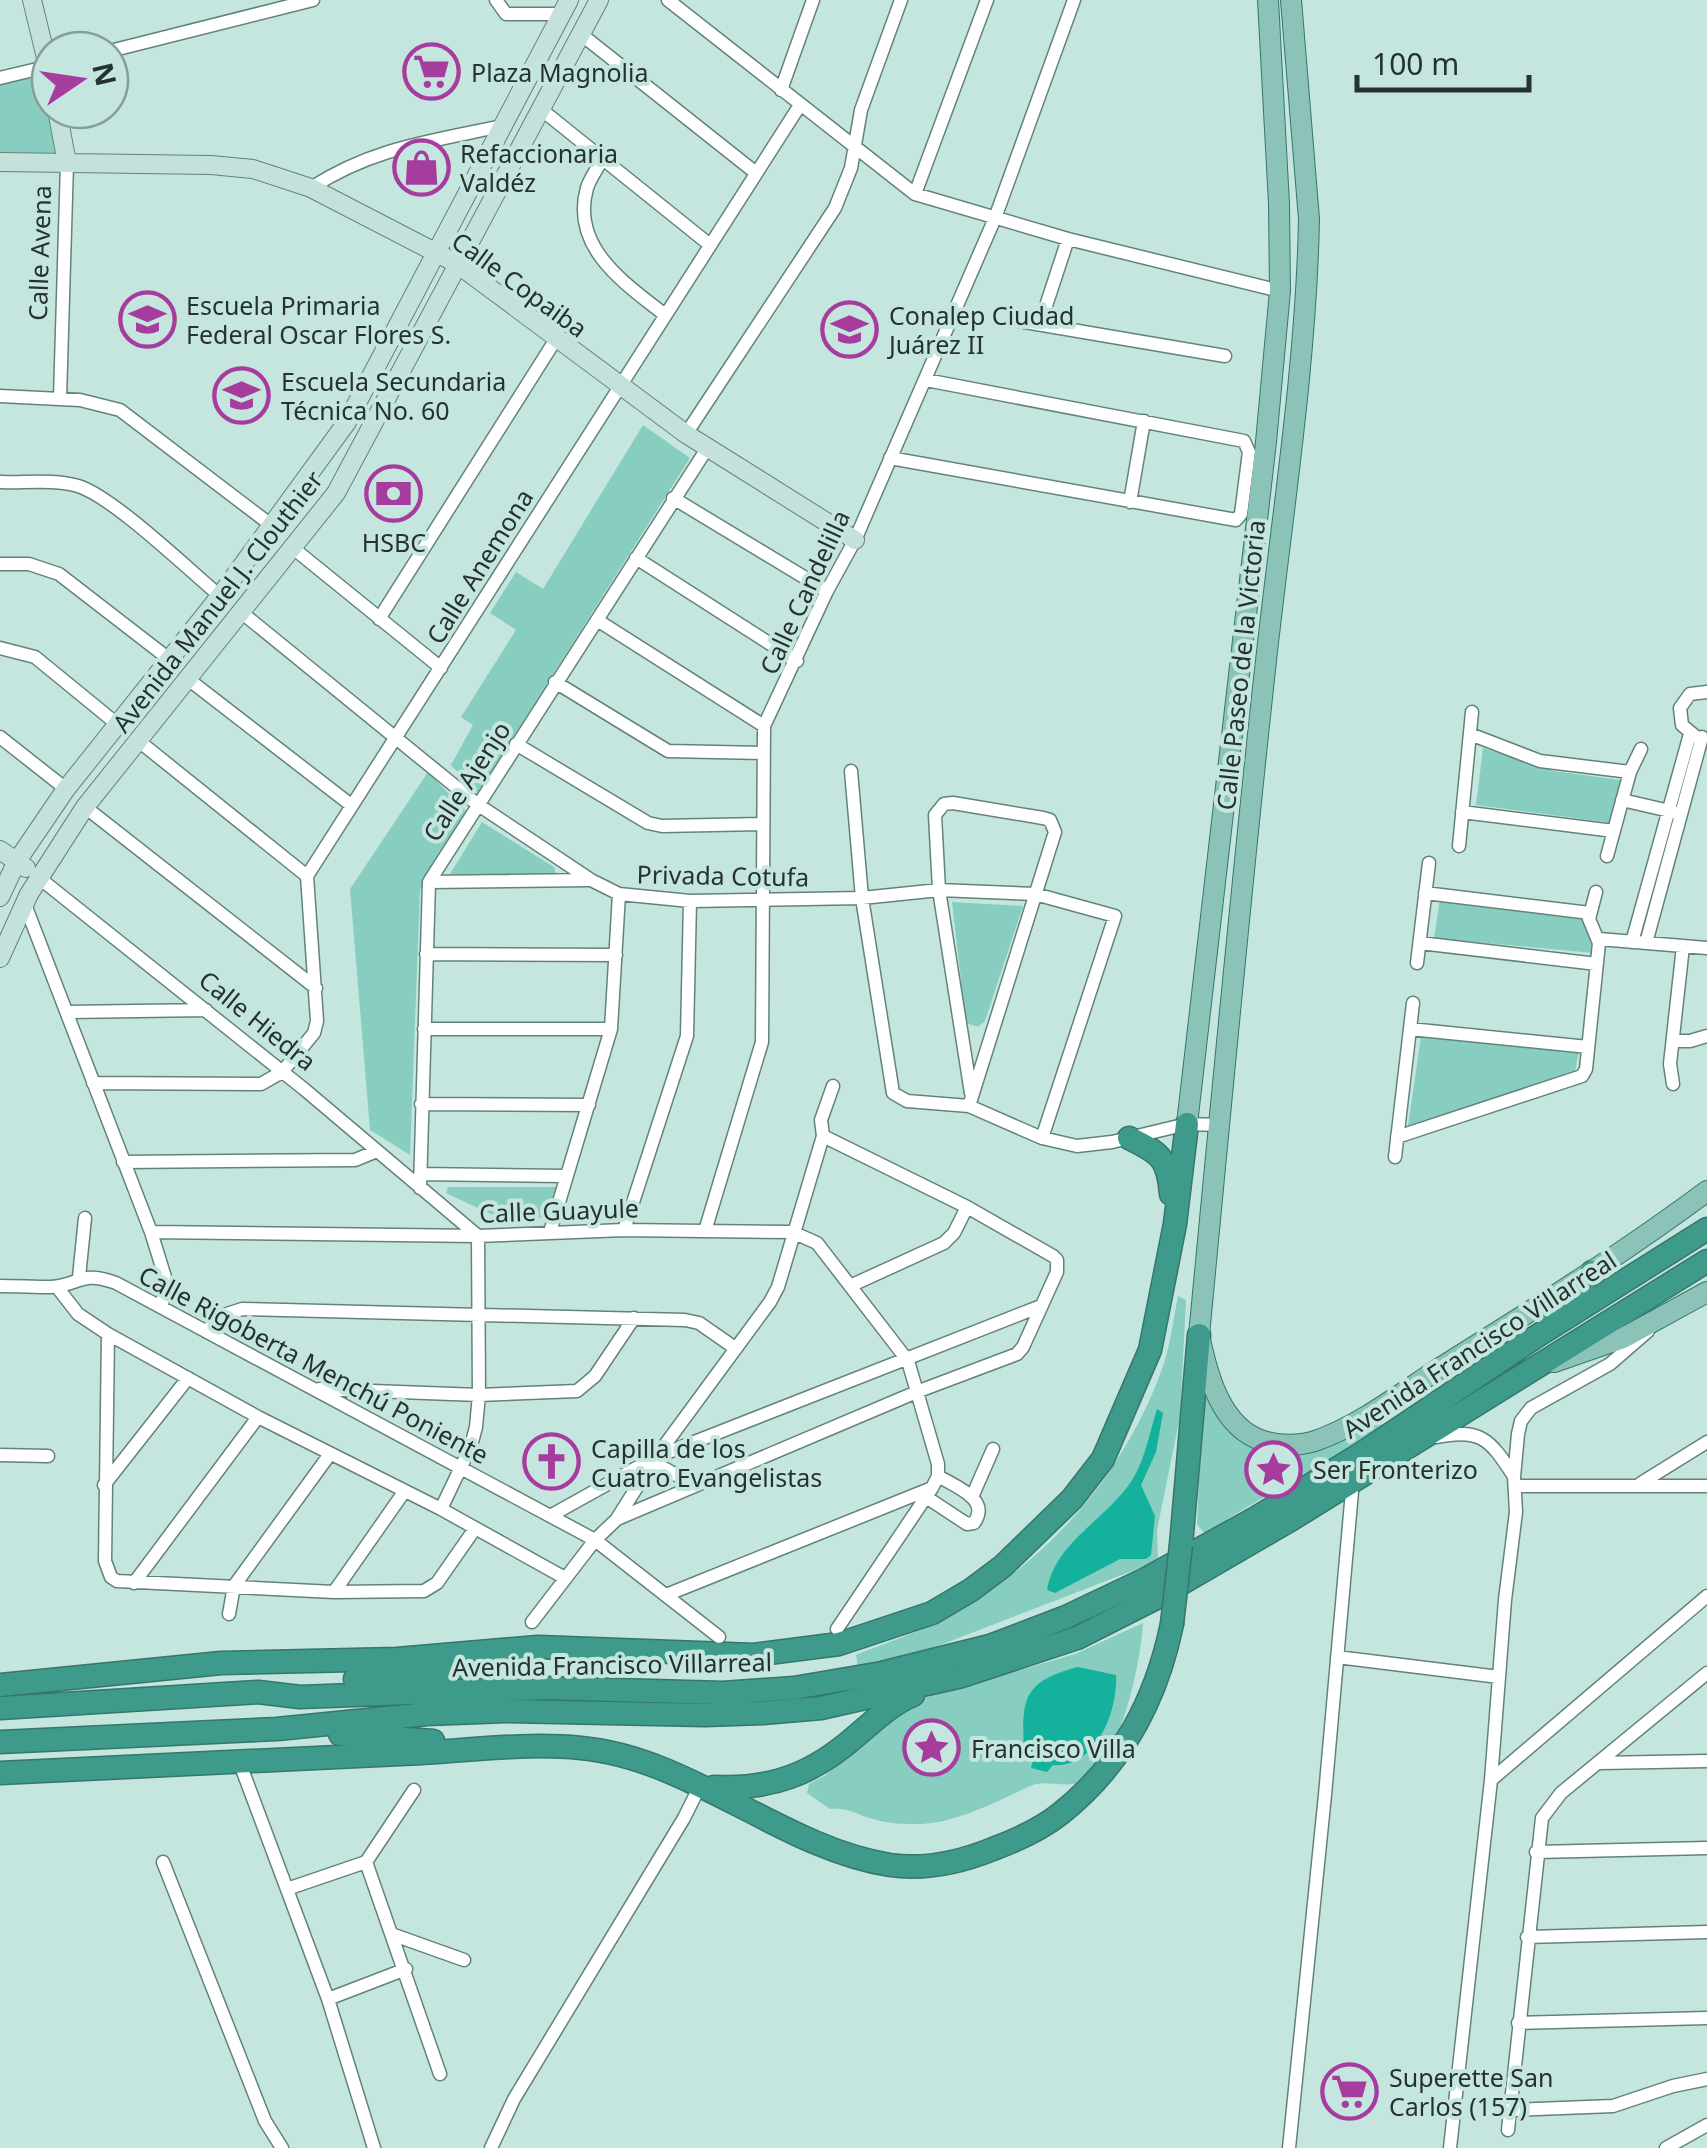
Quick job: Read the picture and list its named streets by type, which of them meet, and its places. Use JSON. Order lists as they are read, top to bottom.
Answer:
{
  "streets": {
    "highway": ["Avenida Francisco Villarreal"],
    "main road": [
      "Calle Avena",
      "Calle Copaiba",
      "Avenida Manuel J. Clouthier",
      "Calle Paseo de la Victoria",
      "Calle Hiedra"
    ],
    "street": [
      "Calle Anemona",
      "Calle Candelilla",
      "Calle Ajenjo",
      "Privada Cotufa",
      "Calle Guayule",
      "Calle Rigoberta Menchú Poniente"
    ]
  },
  "crossings": [
    ["Calle Avena", "Calle Copaiba"],
    ["Calle Copaiba", "Calle Anemona"],
    ["Calle Copaiba", "Calle Candelilla"],
    ["Calle Copaiba", "Avenida Manuel J. Clouthier"],
    ["Calle Copaiba", "Calle Ajenjo"],
    ["Calle Anemona", "Privada Cotufa"],
    ["Calle Candelilla", "Privada Cotufa"],
    ["Calle Candelilla", "Calle Guayule"],
    ["Avenida Manuel J. Clouthier", "Privada Cotufa"],
    ["Avenida Manuel J. Clouthier", "Calle Hiedra"],
    ["Calle Ajenjo", "Privada Cotufa"],
    ["Calle Ajenjo", "Calle Hiedra"],
    ["Calle Hiedra", "Calle Guayule"]
  ],
  "places": {
    "supermarket": ["Plaza Magnolia", "Superette San Carlos (157)"],
    "shop": ["Refaccionaria Valdéz"],
    "school or university": ["Escuela Primaria Federal Oscar Flores S.", "Conalep Ciudad Juárez II", "Escuela Secundaria Técnica No. 60"],
    "bank": ["HSBC"],
    "church": ["Capilla de los Cuatro Evangelistas"],
    "place": ["Ser Fronterizo", "Francisco Villa"]
  },
  "scale_bar": "100 m",
  "north": "right"
}
